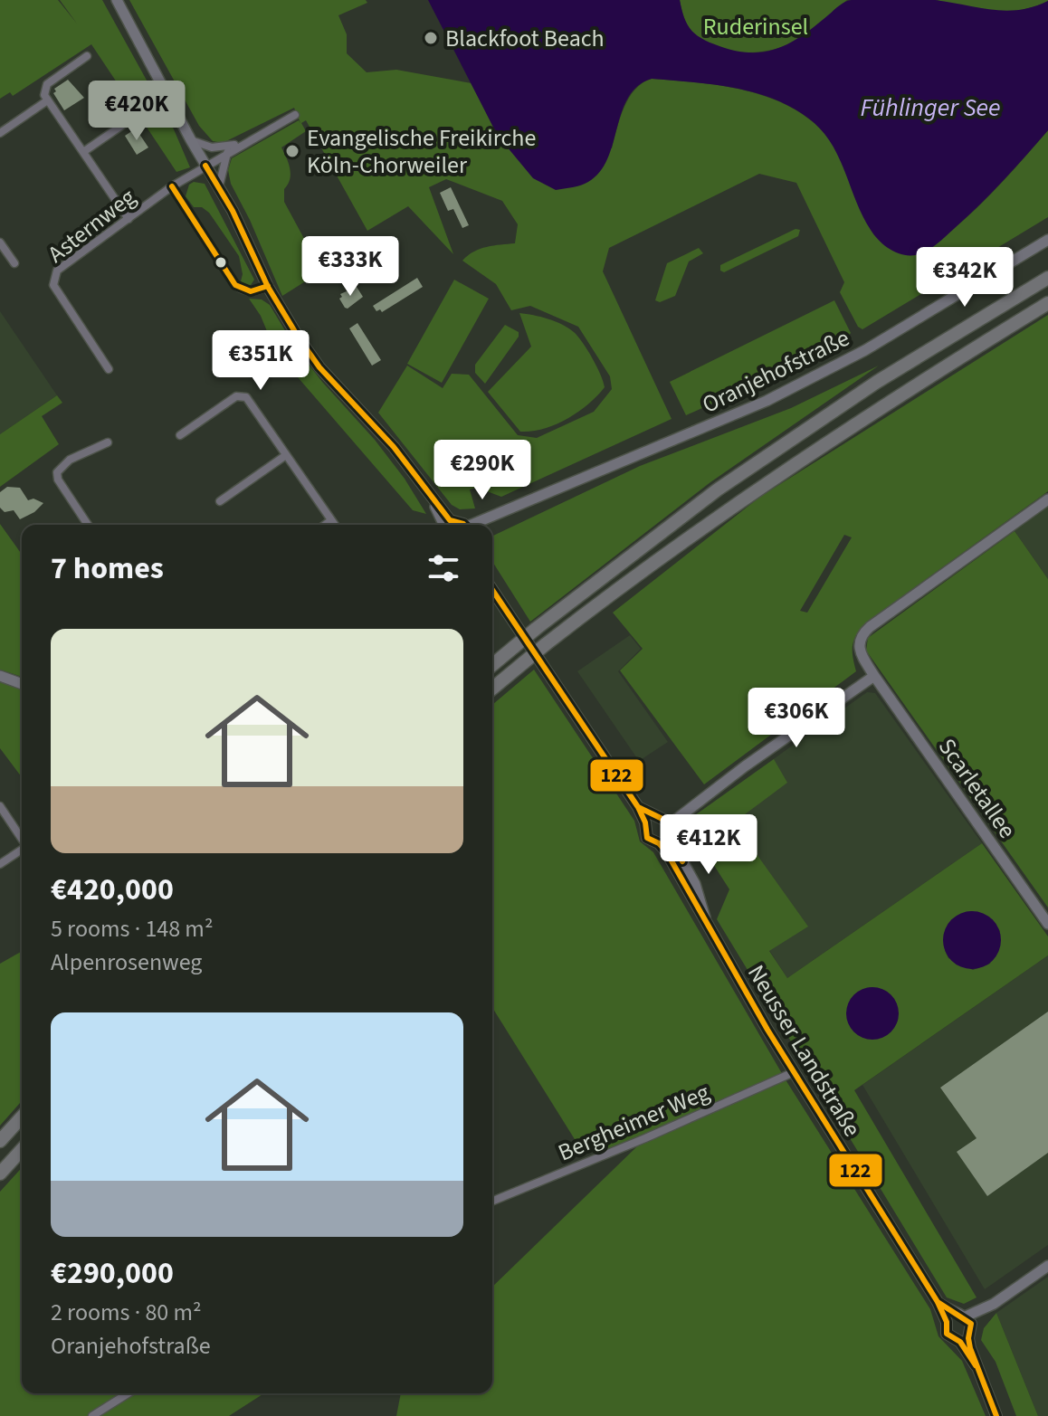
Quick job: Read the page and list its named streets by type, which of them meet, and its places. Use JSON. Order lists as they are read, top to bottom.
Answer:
{
  "streets": {
    "main road": ["Oranjehofstraße", "Scarletallee", "Neusser Landstraße"],
    "street": ["Asternweg", "Bergheimer Weg"]
  },
  "crossings": [
    ["Neusser Landstraße", "Bergheimer Weg"]
  ],
  "water": ["Fühlinger See"],
  "parks": ["Ruderinsel"],
  "places": ["Blackfoot Beach", "Evangelische Freikirche Köln-Chorweiler"],
  "lines": ["transit line 122"],
  "page": {
    "price": [
      "€420K",
      "€333K",
      "€342K",
      "€351K",
      "€290K",
      "€306K",
      "€412K"
    ],
    "heading": "7 homes",
    "list": [
      {
        "name": "€420,000",
        "note": "5 rooms · 148 m² · Alpenrosenweg"
      },
      {
        "name": "€290,000",
        "note": "2 rooms · 80 m² · Oranjehofstraße"
      }
    ]
  }
}
